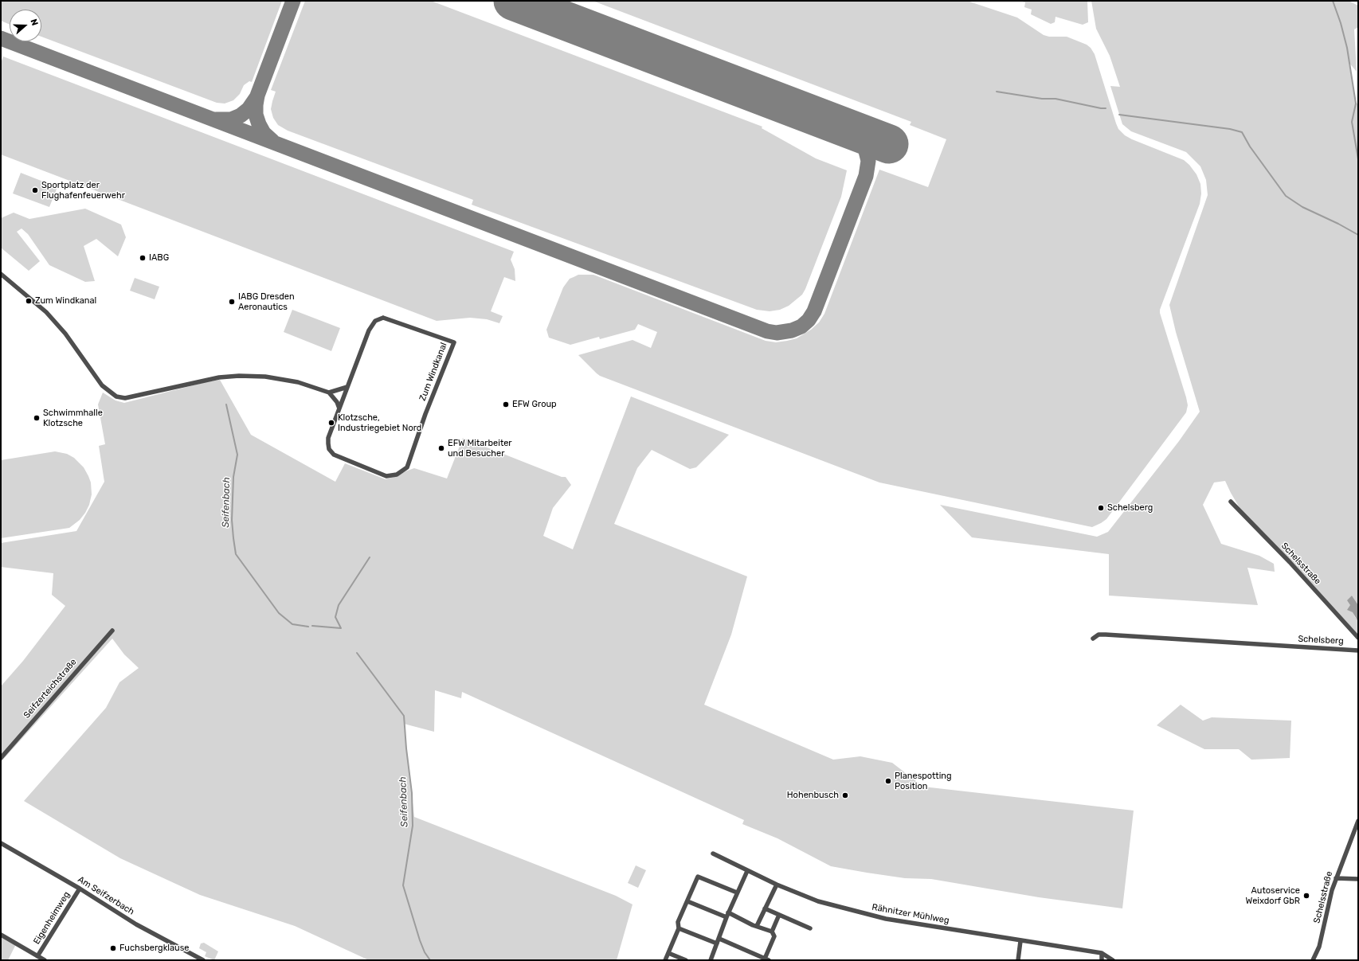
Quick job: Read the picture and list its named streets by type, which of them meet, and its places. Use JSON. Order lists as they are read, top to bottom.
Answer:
{
  "streets": {
    "street": [
      "Zum Windkanal",
      "Schelsstraße",
      "Schelsberg",
      "Seifzerteichstraße",
      "Am Seifzerbach",
      "Rähnitzer Mühlweg",
      "Eigenheimweg"
    ]
  },
  "crossings": [
    ["Am Seifzerbach", "Eigenheimweg"]
  ],
  "water": ["Seifenbach"],
  "places": [
    "Sportplatz der Flughafenfeuerwehr",
    "IABG",
    "Zum Windkanal",
    "IABG Dresden Aeronautics",
    "EFW Group",
    "Schwimmhalle Klotzsche",
    "Klotzsche, Industriegebiet Nord",
    "EFW Mitarbeiter und Besucher",
    "Schelsberg",
    "Planespotting Position",
    "Hohenbusch",
    "Autoservice Weixdorf GbR",
    "Fuchsbergklause"
  ],
  "north": "right"
}
